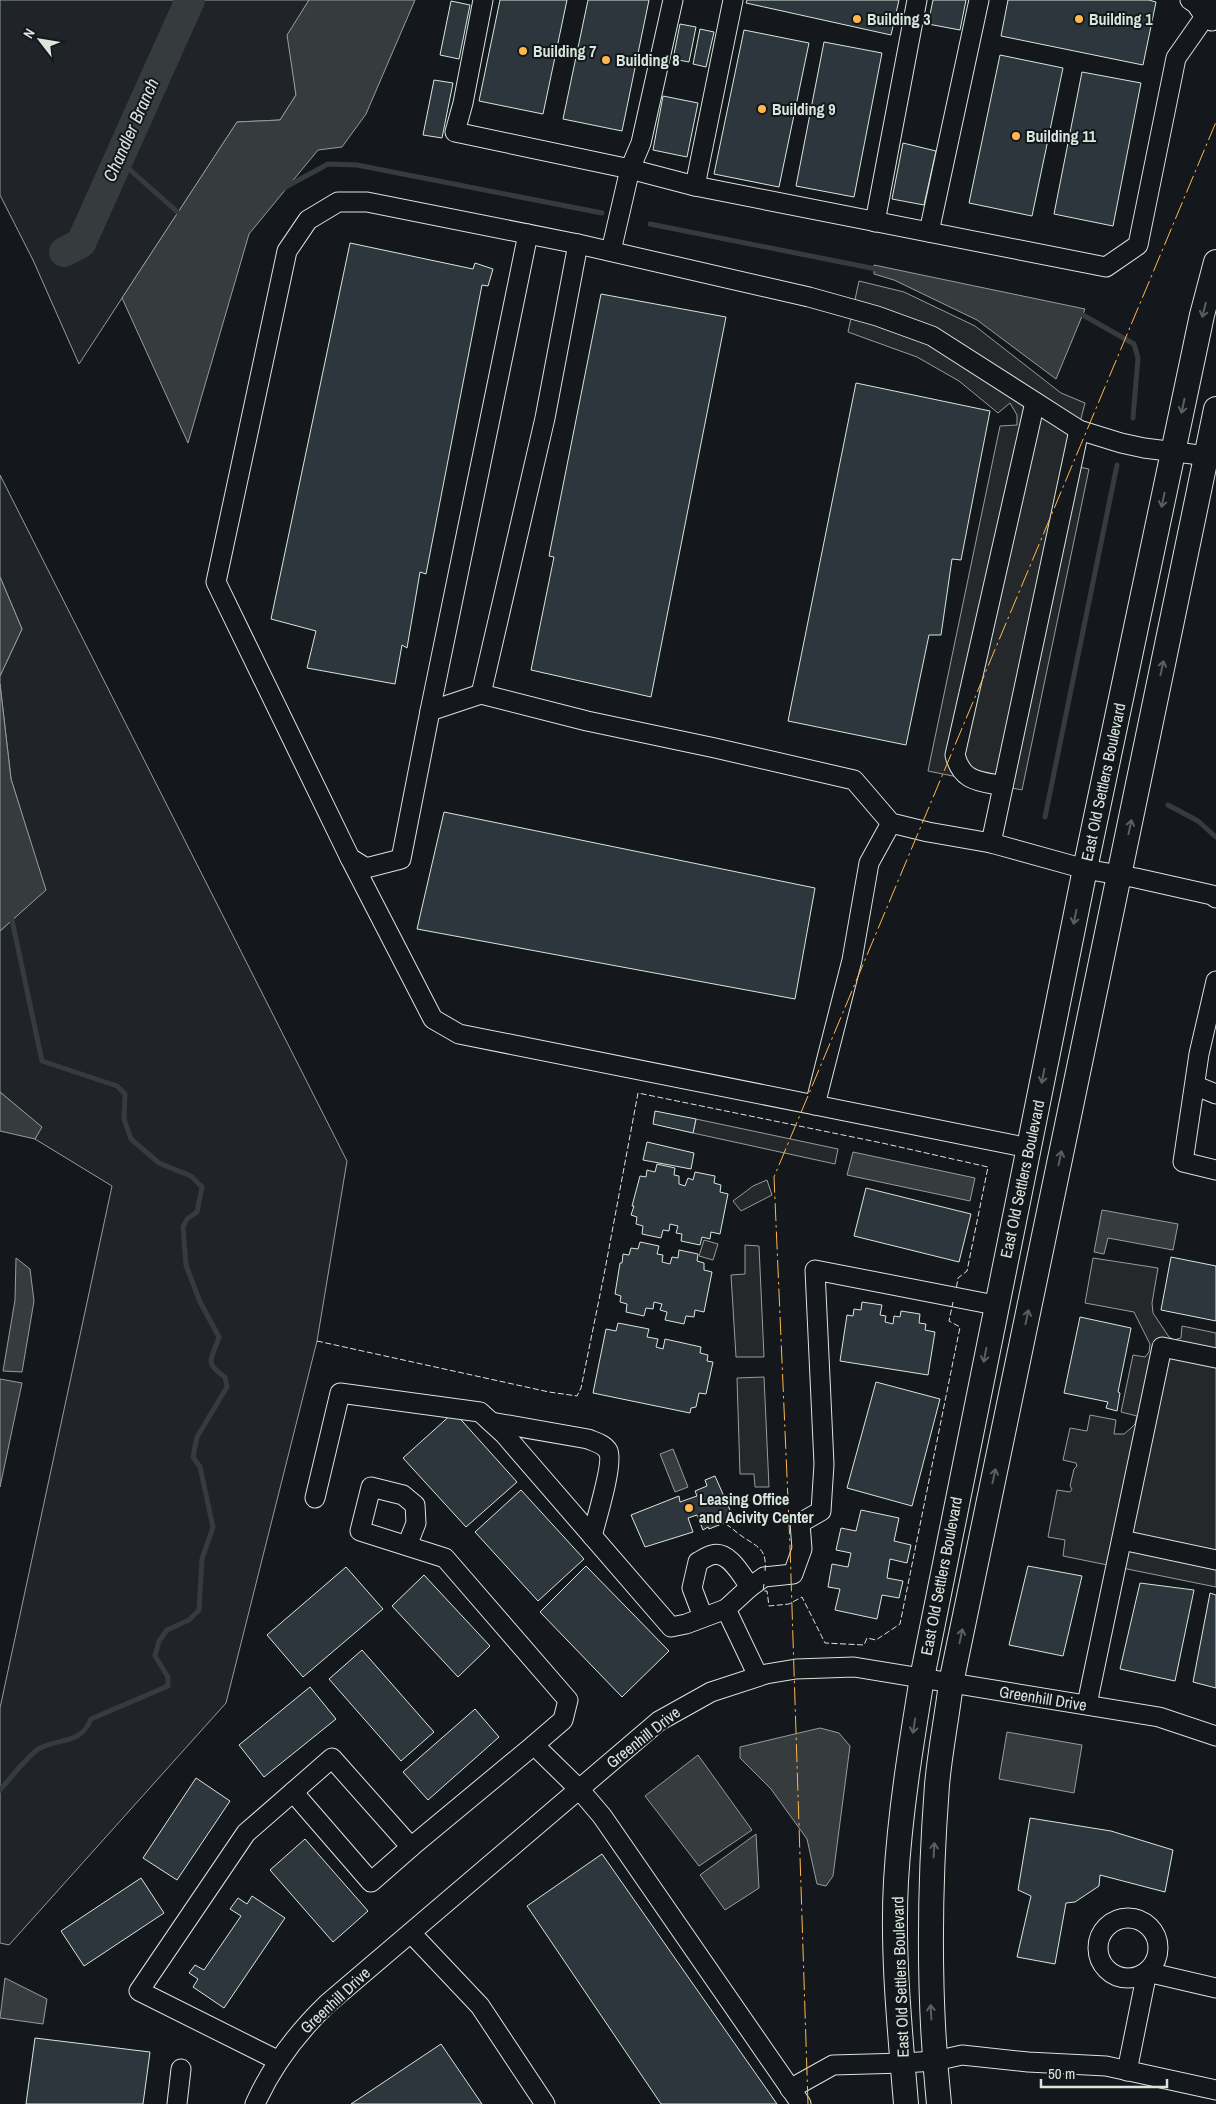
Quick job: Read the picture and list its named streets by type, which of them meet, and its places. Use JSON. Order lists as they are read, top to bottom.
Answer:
{
  "streets": {
    "main road": ["East Old Settlers Boulevard"],
    "street": ["Greenhill Drive"]
  },
  "crossings": [
    ["East Old Settlers Boulevard", "Greenhill Drive"]
  ],
  "water": ["Chandler Branch"],
  "places": [
    "Building 3",
    "Building 1",
    "Building 7",
    "Building 8",
    "Building 9",
    "Building 11",
    "Leasing Office and Acivity Center"
  ],
  "scale_bar": "50 m",
  "north": "top left"
}
